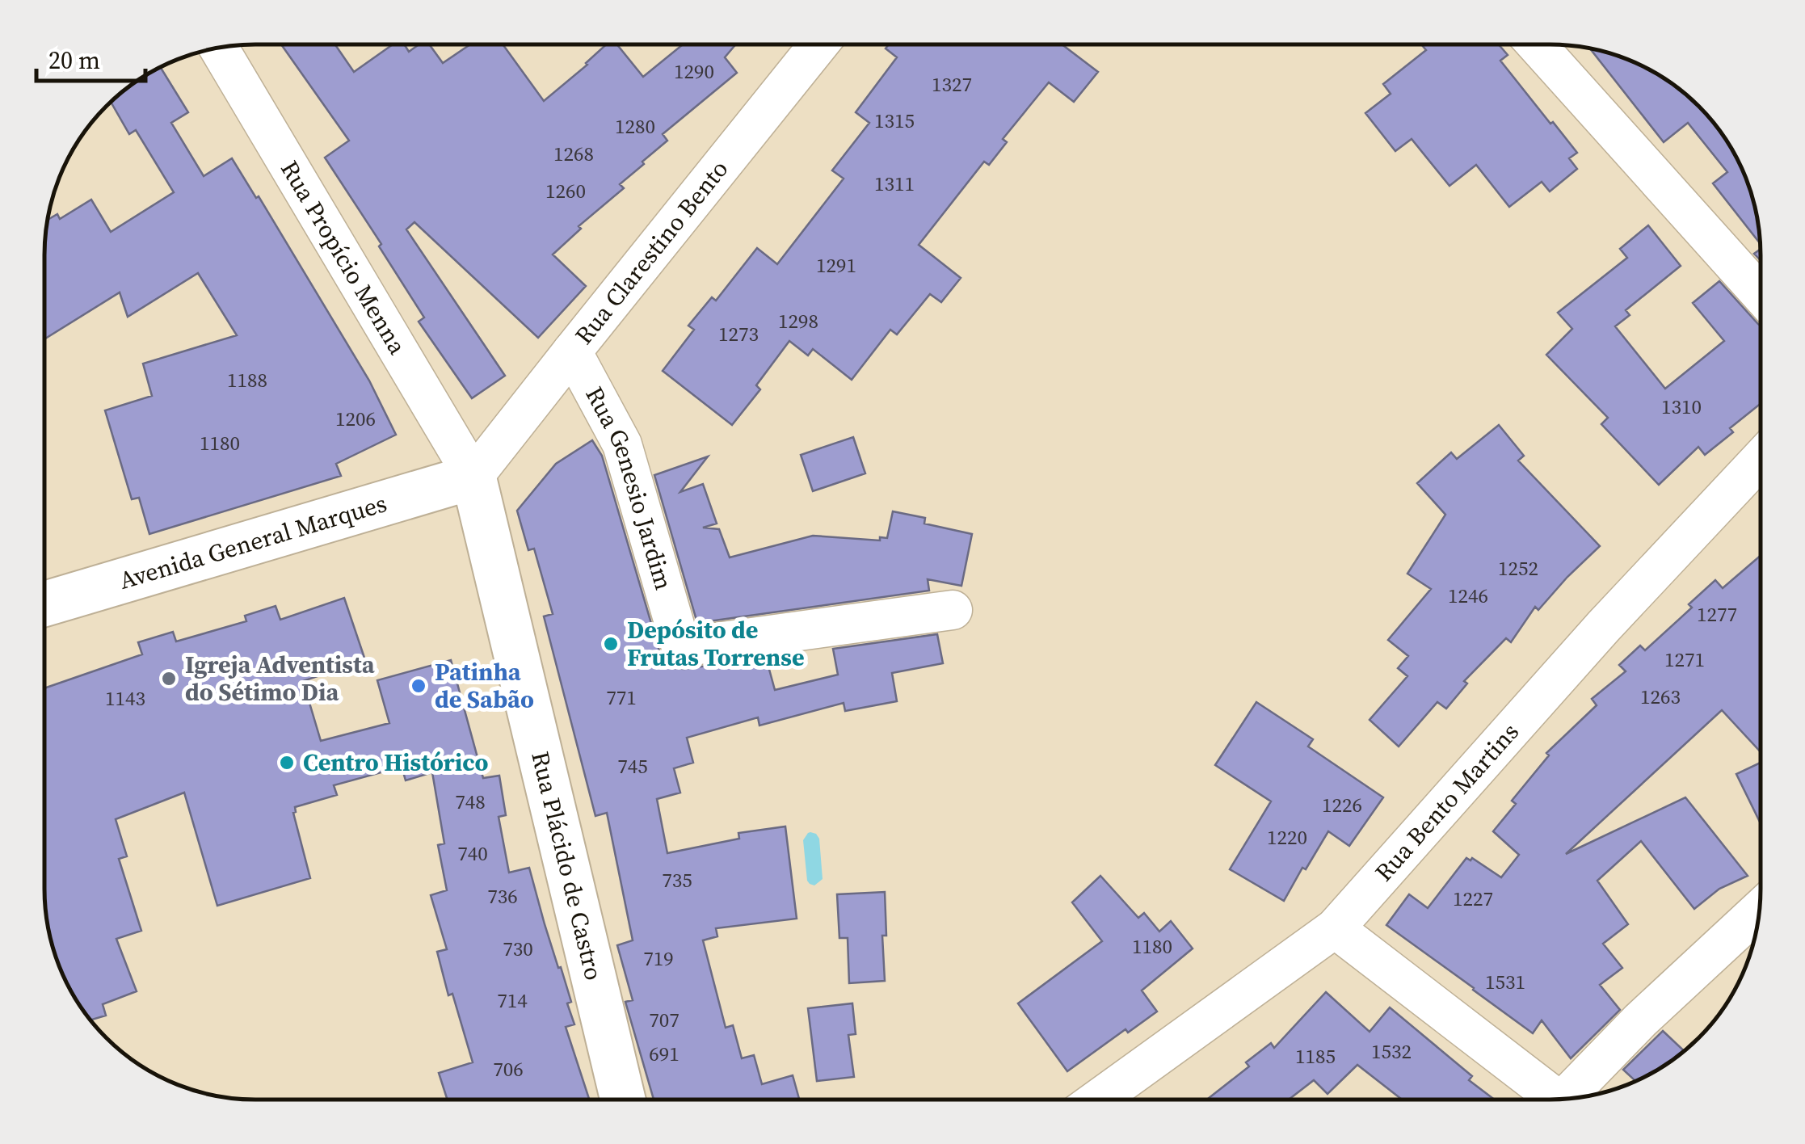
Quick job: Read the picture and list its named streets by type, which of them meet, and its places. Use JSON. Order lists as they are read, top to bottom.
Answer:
{
  "streets": {
    "main road": ["Avenida General Marques", "Rua Plácido de Castro"],
    "street": [
      "Rua Clarestino Bento",
      "Rua Propício Menna",
      "Rua Genesio Jardim",
      "Rua Bento Martins"
    ]
  },
  "crossings": [
    ["Rua Clarestino Bento", "Rua Propício Menna"],
    ["Rua Clarestino Bento", "Rua Genesio Jardim"],
    ["Rua Clarestino Bento", "Avenida General Marques"],
    ["Rua Clarestino Bento", "Rua Plácido de Castro"],
    ["Rua Propício Menna", "Avenida General Marques"],
    ["Rua Propício Menna", "Rua Plácido de Castro"],
    ["Avenida General Marques", "Rua Plácido de Castro"]
  ],
  "places": [
    "Depósito de Frutas Torrense",
    "Igreja Adventista do Sétimo Dia",
    "Patinha de Sabão",
    "Centro Histórico"
  ],
  "house_numbers": [
    "1290",
    "1327",
    "1315",
    "1280",
    "1268",
    "1311",
    "1260",
    "1291",
    "1298",
    "1273",
    "1188",
    "1310",
    "1206",
    "1180",
    "1252",
    "1246",
    "1277",
    "1271",
    "1263",
    "771",
    "1143",
    "745",
    "748",
    "1226",
    "1220",
    "740",
    "735",
    "736",
    "1227",
    "1180",
    "730",
    "719",
    "1531",
    "714",
    "707",
    "1532",
    "691",
    "1185",
    "706"
  ],
  "scale_bar": "20 m"
}
